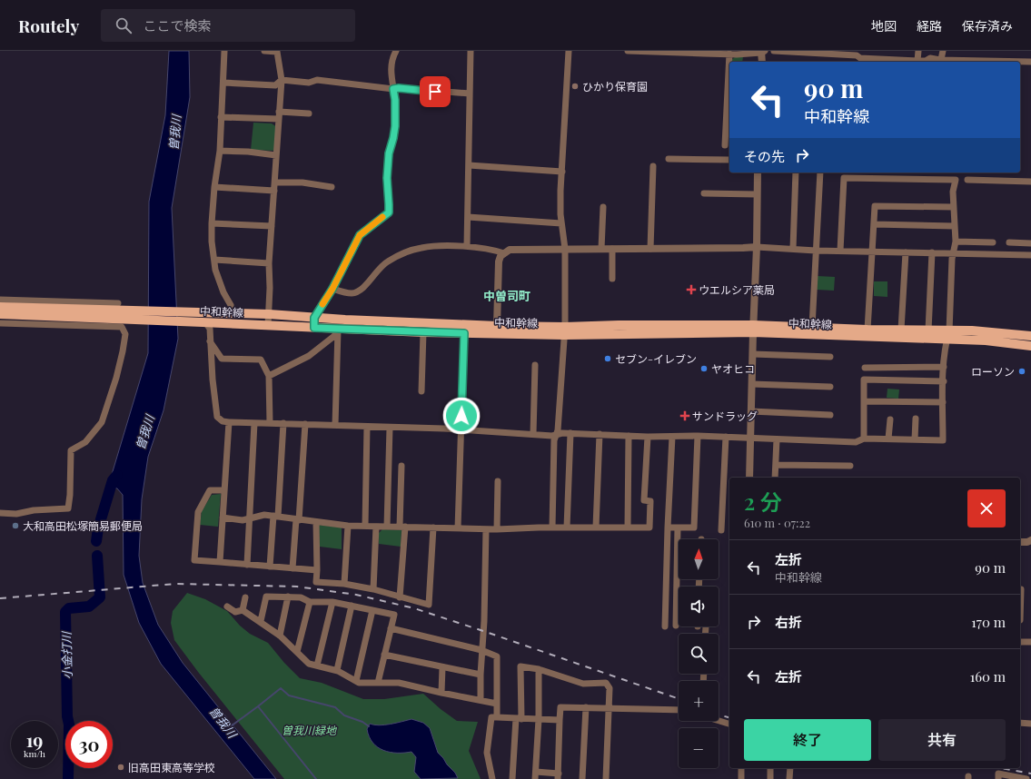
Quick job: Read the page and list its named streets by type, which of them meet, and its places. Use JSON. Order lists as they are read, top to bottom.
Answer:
{
  "streets": {
    "main road": ["中和幹線"]
  },
  "districts": ["中曽司町"],
  "water": ["曽我川", "小金打川"],
  "parks": ["曽我川緑地"],
  "places": {
    "other": [
      "ひかり保育園",
      "セブン-イレブン",
      "ヤオヒコ",
      "ローソン",
      "大和高田松塚簡易郵便局",
      "旧高田東高等学校"
    ],
    "health": ["ウエルシア薬局", "サンドラッグ"]
  },
  "north": "top",
  "page": {
    "header": "Routely",
    "search": "ここで検索",
    "nav": ["地図", "経路", "保存済み"],
    "turn": ["90 m", "中和幹線"],
    "then": "その先",
    "heading": ["2 分", "610 m · 07:22"],
    "map_buttons": ["+", "−"],
    "list": [
      {
        "name": "左折",
        "note": "中和幹線",
        "value": "90 m"
      },
      {
        "name": "右折",
        "value": "170 m"
      },
      {
        "name": "左折",
        "value": "160 m"
      }
    ],
    "buttons": ["終了", "共有"],
    "speed": "19 km/h",
    "limit": "30"
  }
}
